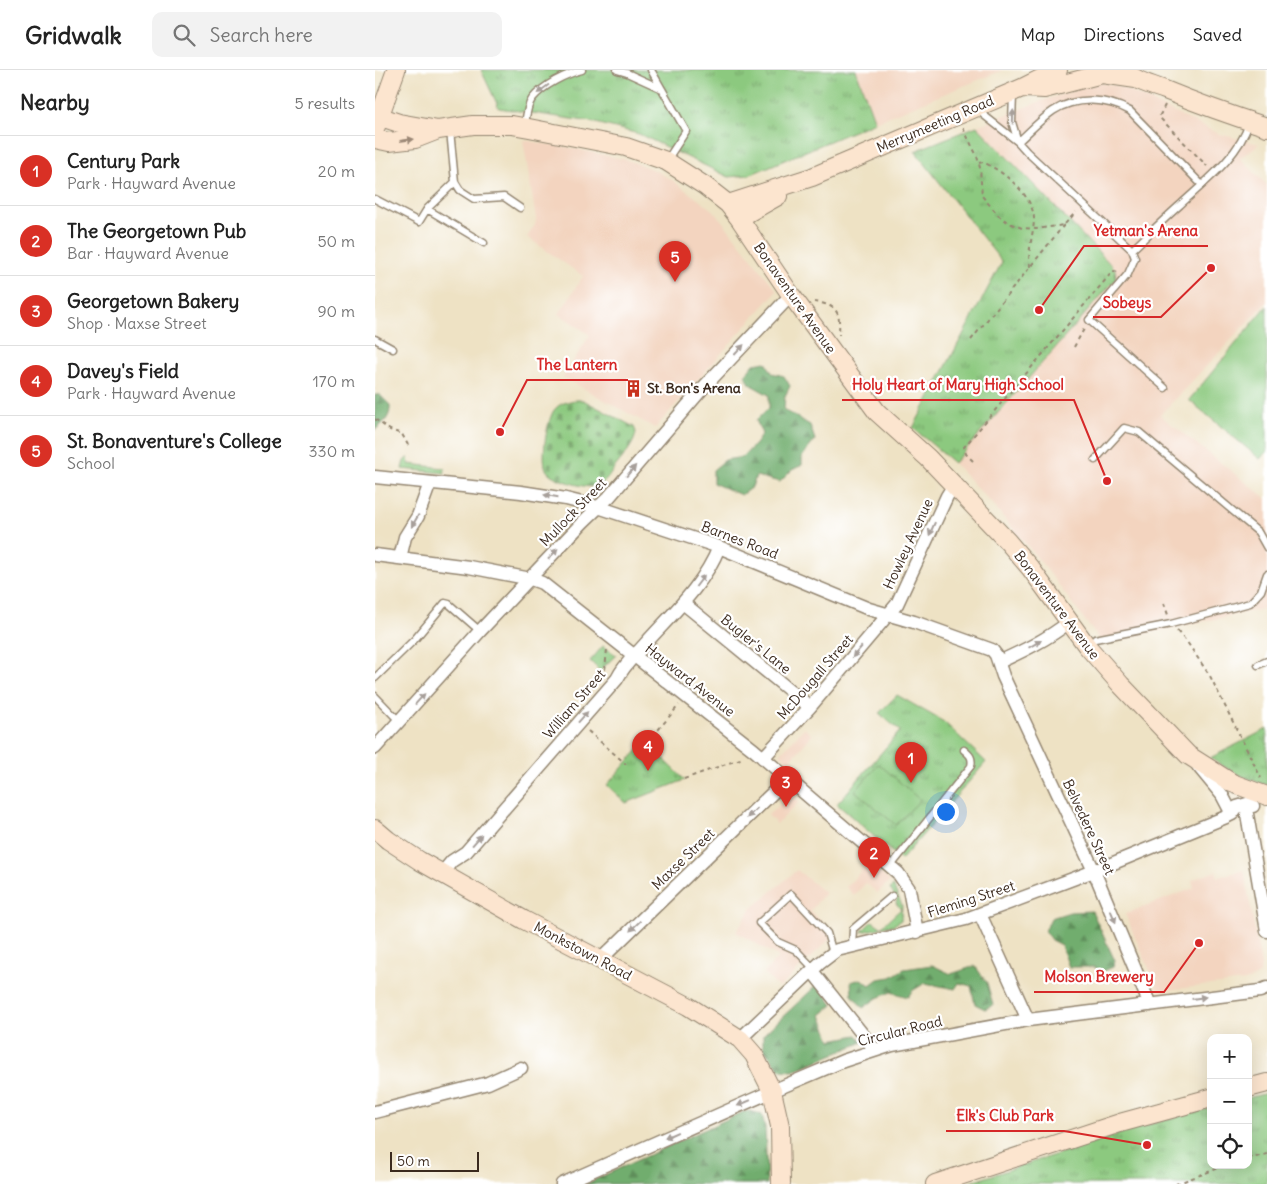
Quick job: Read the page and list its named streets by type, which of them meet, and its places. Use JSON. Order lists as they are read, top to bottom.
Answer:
{
  "streets": {
    "street": [
      "Merrymeeting Road",
      "Bonaventure Avenue",
      "Mullock Street",
      "Barnes Road",
      "Howley Avenue",
      "Bugler's Lane",
      "McDougall Street",
      "Hayward Avenue",
      "William Street",
      "Belvedere Street",
      "Maxse Street",
      "Fleming Street",
      "Monkstown Road",
      "Circular Road"
    ]
  },
  "crossings": [
    ["Merrymeeting Road", "Bonaventure Avenue"],
    ["Bonaventure Avenue", "Mullock Street"],
    ["Bonaventure Avenue", "Howley Avenue"],
    ["Bonaventure Avenue", "Fleming Street"],
    ["Mullock Street", "Barnes Road"],
    ["Mullock Street", "Hayward Avenue"],
    ["Barnes Road", "Howley Avenue"],
    ["Barnes Road", "McDougall Street"],
    ["Barnes Road", "William Street"],
    ["Barnes Road", "Belvedere Street"],
    ["Howley Avenue", "McDougall Street"],
    ["Bugler's Lane", "McDougall Street"],
    ["Bugler's Lane", "William Street"],
    ["McDougall Street", "Hayward Avenue"],
    ["Hayward Avenue", "William Street"],
    ["Hayward Avenue", "Maxse Street"],
    ["Hayward Avenue", "Fleming Street"],
    ["William Street", "Monkstown Road"],
    ["Belvedere Street", "Fleming Street"],
    ["Belvedere Street", "Circular Road"],
    ["Maxse Street", "Monkstown Road"],
    ["Fleming Street", "Monkstown Road"],
    ["Monkstown Road", "Circular Road"]
  ],
  "one_way": [
    "Mullock Street",
    "Howley Avenue",
    "McDougall Street",
    "William Street",
    "Belvedere Street",
    "Maxse Street"
  ],
  "places": {
    "other": [
      "Sobeys",
      "Yetman's Arena",
      "The Lantern",
      "Holy Heart of Mary High School",
      "Molson Brewery",
      "Elk's Club Park"
    ],
    "building": ["St. Bon's Arena"]
  },
  "scale_bar": "50 m",
  "page": {
    "header": "Gridwalk",
    "search": "Search here",
    "nav": ["Map", "Directions", "Saved"],
    "heading": ["Nearby", "5 results"],
    "list": [
      {
        "mark": "1",
        "name": "Century Park",
        "note": "Park · Hayward Avenue",
        "value": "20 m"
      },
      {
        "mark": "2",
        "name": "The Georgetown Pub",
        "note": "Bar · Hayward Avenue",
        "value": "50 m"
      },
      {
        "mark": "3",
        "name": "Georgetown Bakery",
        "note": "Shop · Maxse Street",
        "value": "90 m"
      },
      {
        "mark": "4",
        "name": "Davey's Field",
        "note": "Park · Hayward Avenue",
        "value": "170 m"
      },
      {
        "mark": "5",
        "name": "St. Bonaventure's College",
        "note": "School",
        "value": "330 m"
      }
    ],
    "pins": [
      "5",
      "4",
      "1",
      "3",
      "2"
    ],
    "map_buttons": ["+", "−"],
    "scale": "50 m"
  }
}
